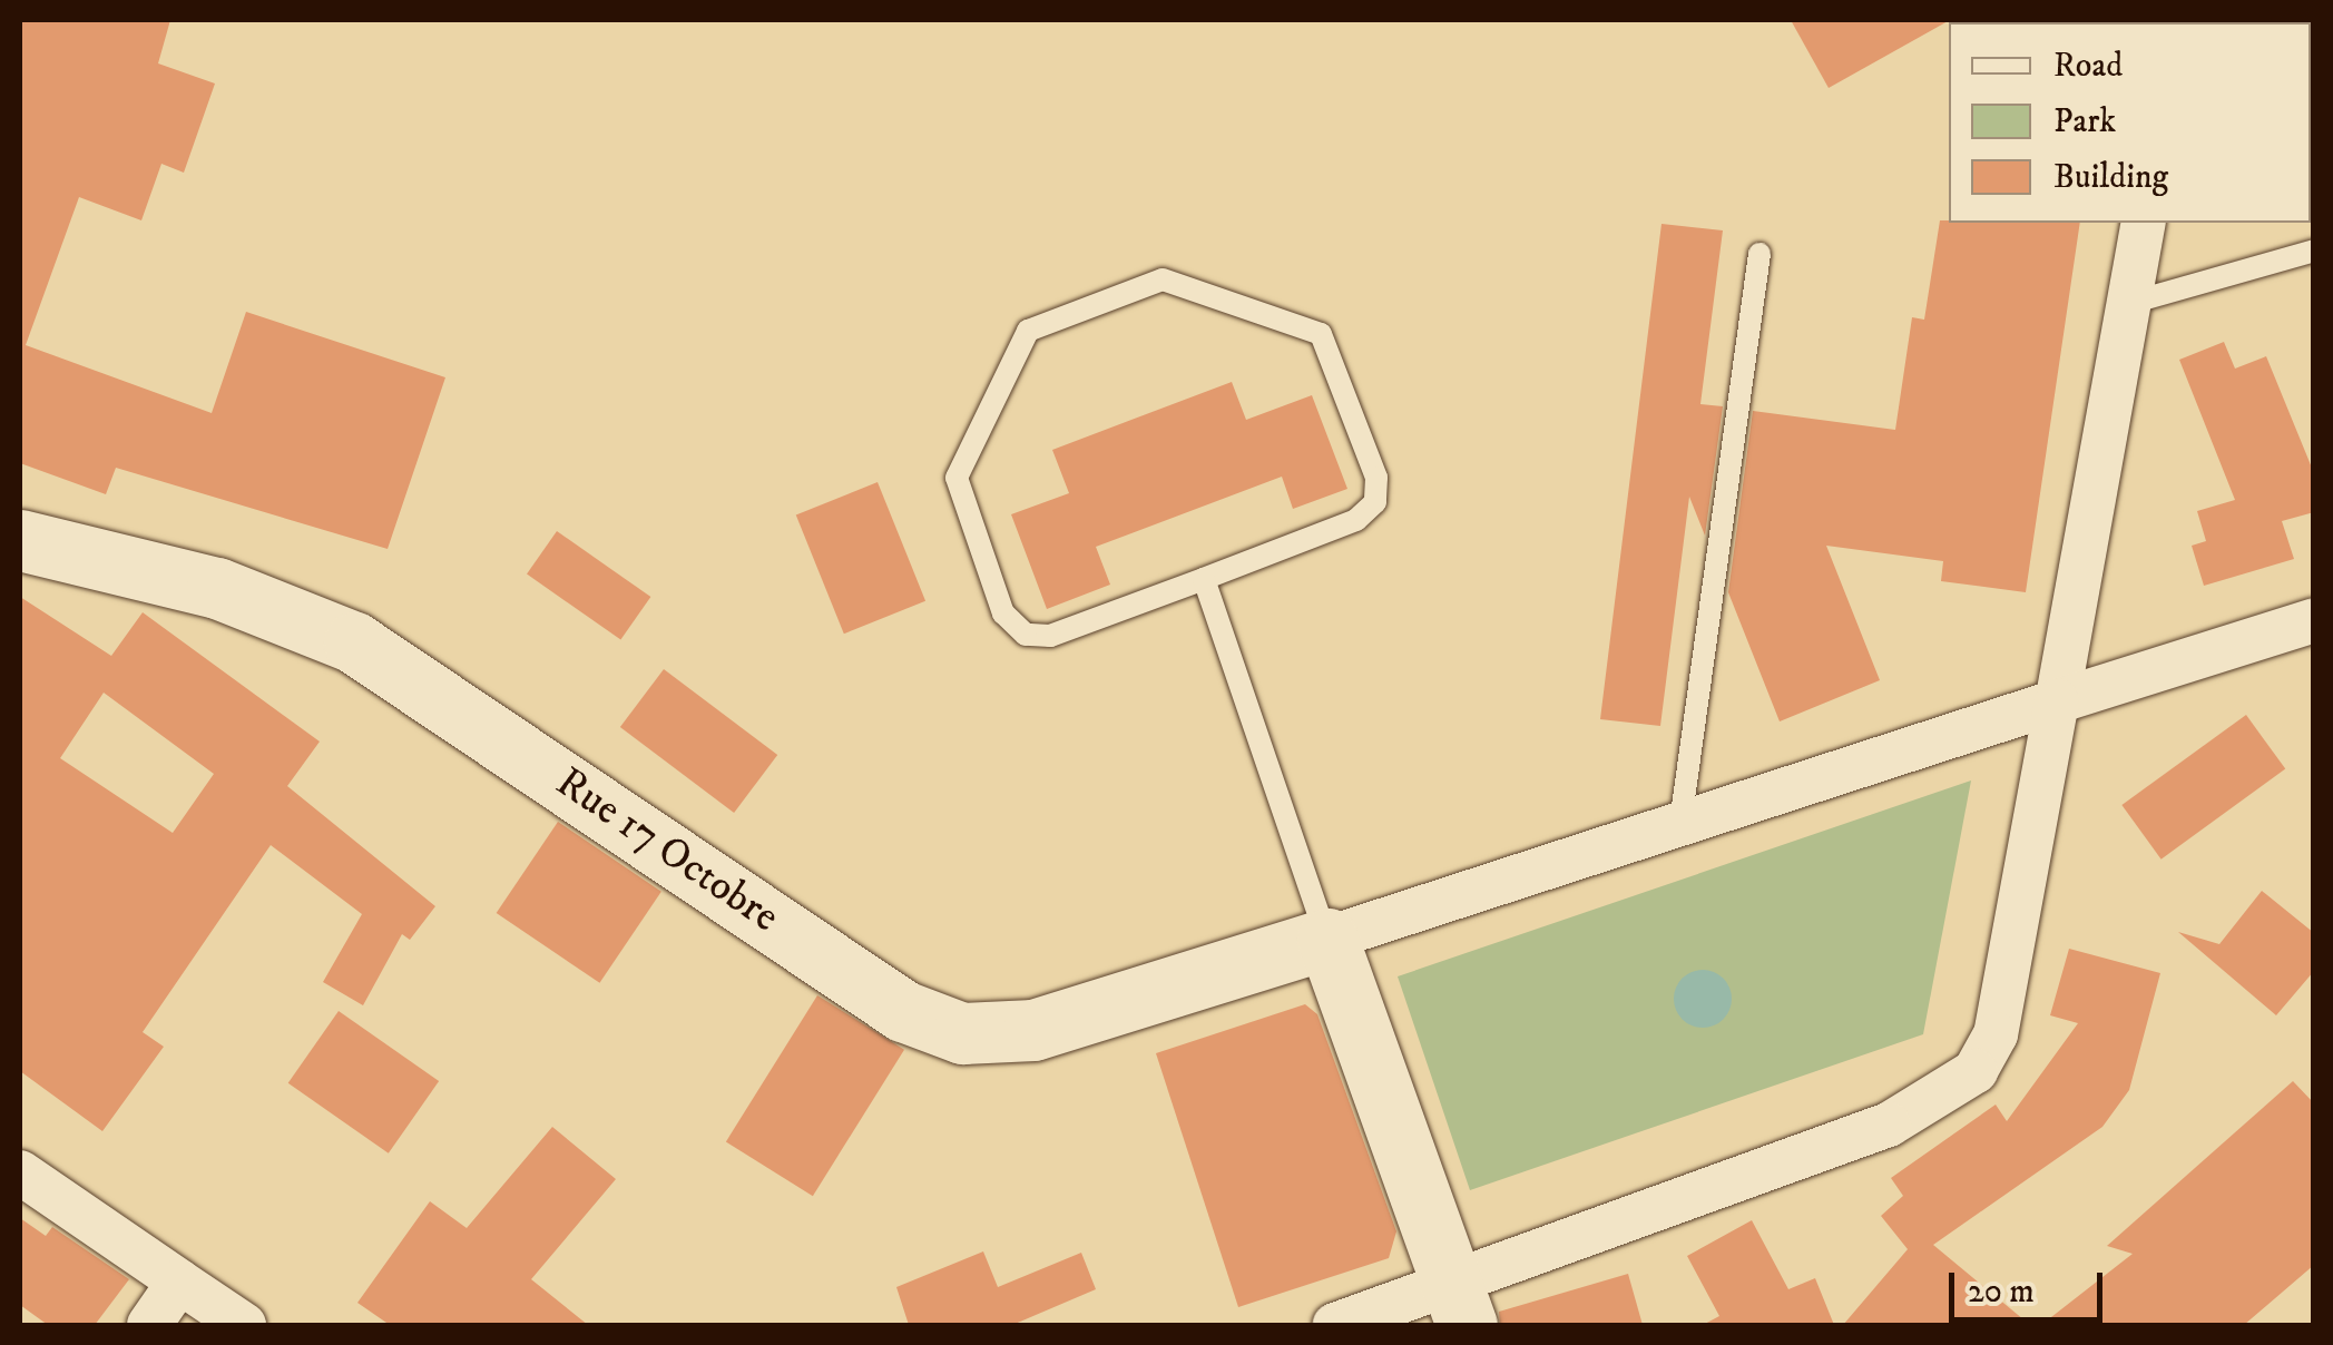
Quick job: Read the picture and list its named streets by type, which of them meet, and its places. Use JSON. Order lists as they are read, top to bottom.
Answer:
{
  "streets": {
    "street": ["Rue 17 Octobre"]
  },
  "legend": ["Road", "Park", "Building"],
  "scale_bar": "20 m"
}
